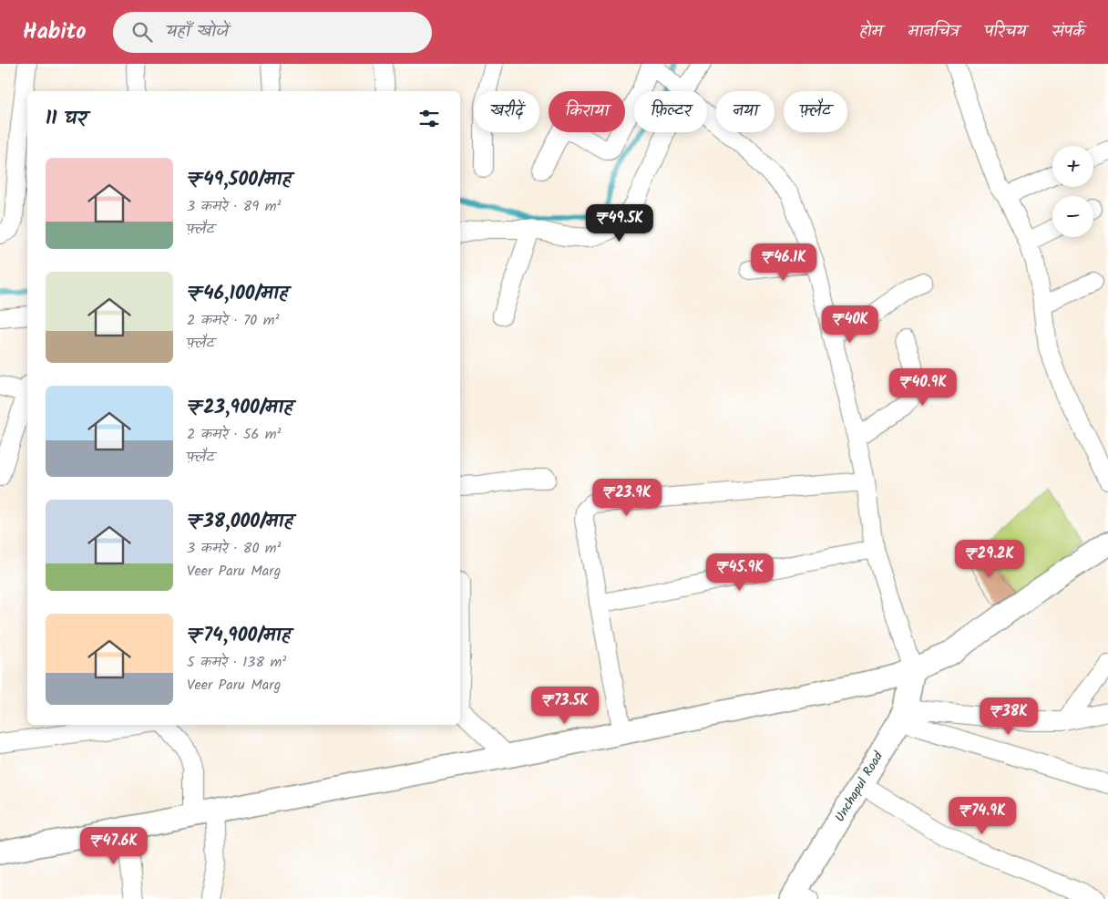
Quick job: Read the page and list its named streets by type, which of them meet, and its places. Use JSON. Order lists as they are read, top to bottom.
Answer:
{
  "streets": {
    "street": ["Unchapul Road"]
  },
  "page": {
    "header": "Habito",
    "search": "यहाँ खोजें",
    "nav": [
      "होम",
      "मानचित्र",
      "परिचय",
      "संपर्क"
    ],
    "chip": [
      "खरीदें",
      "किराया",
      "फ़िल्टर",
      "नया",
      "फ़्लैट"
    ],
    "heading": "11 घर",
    "map_buttons": ["+", "−"],
    "list": [
      {
        "name": "₹49,500/माह",
        "note": "3 कमरे · 89 m² · फ़्लैट"
      },
      {
        "name": "₹46,100/माह",
        "note": "2 कमरे · 70 m² · फ़्लैट"
      },
      {
        "name": "₹23,900/माह",
        "note": "2 कमरे · 56 m² · फ़्लैट"
      },
      {
        "name": "₹38,000/माह",
        "note": "3 कमरे · 80 m² · Veer Paru Marg"
      },
      {
        "name": "₹74,900/माह",
        "note": "5 कमरे · 138 m² · Veer Paru Marg"
      }
    ],
    "price": [
      "₹49.5K",
      "₹46.1K",
      "₹40K",
      "₹40.9K",
      "₹23.9K",
      "₹29.2K",
      "₹45.9K",
      "₹73.5K",
      "₹38K",
      "₹74.9K",
      "₹47.6K"
    ]
  }
}
